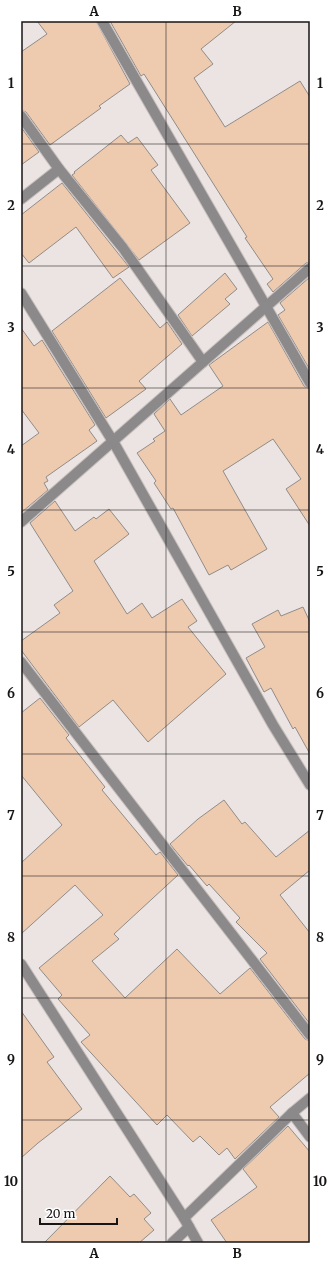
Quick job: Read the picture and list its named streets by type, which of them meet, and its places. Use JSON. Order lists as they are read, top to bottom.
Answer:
{
  "scale_bar": "20 m",
  "grid": {
    "columns": ["A", "B"],
    "rows": [
      "1",
      "2",
      "3",
      "4",
      "5",
      "6",
      "7",
      "8",
      "9",
      "10"
    ]
  }
}
